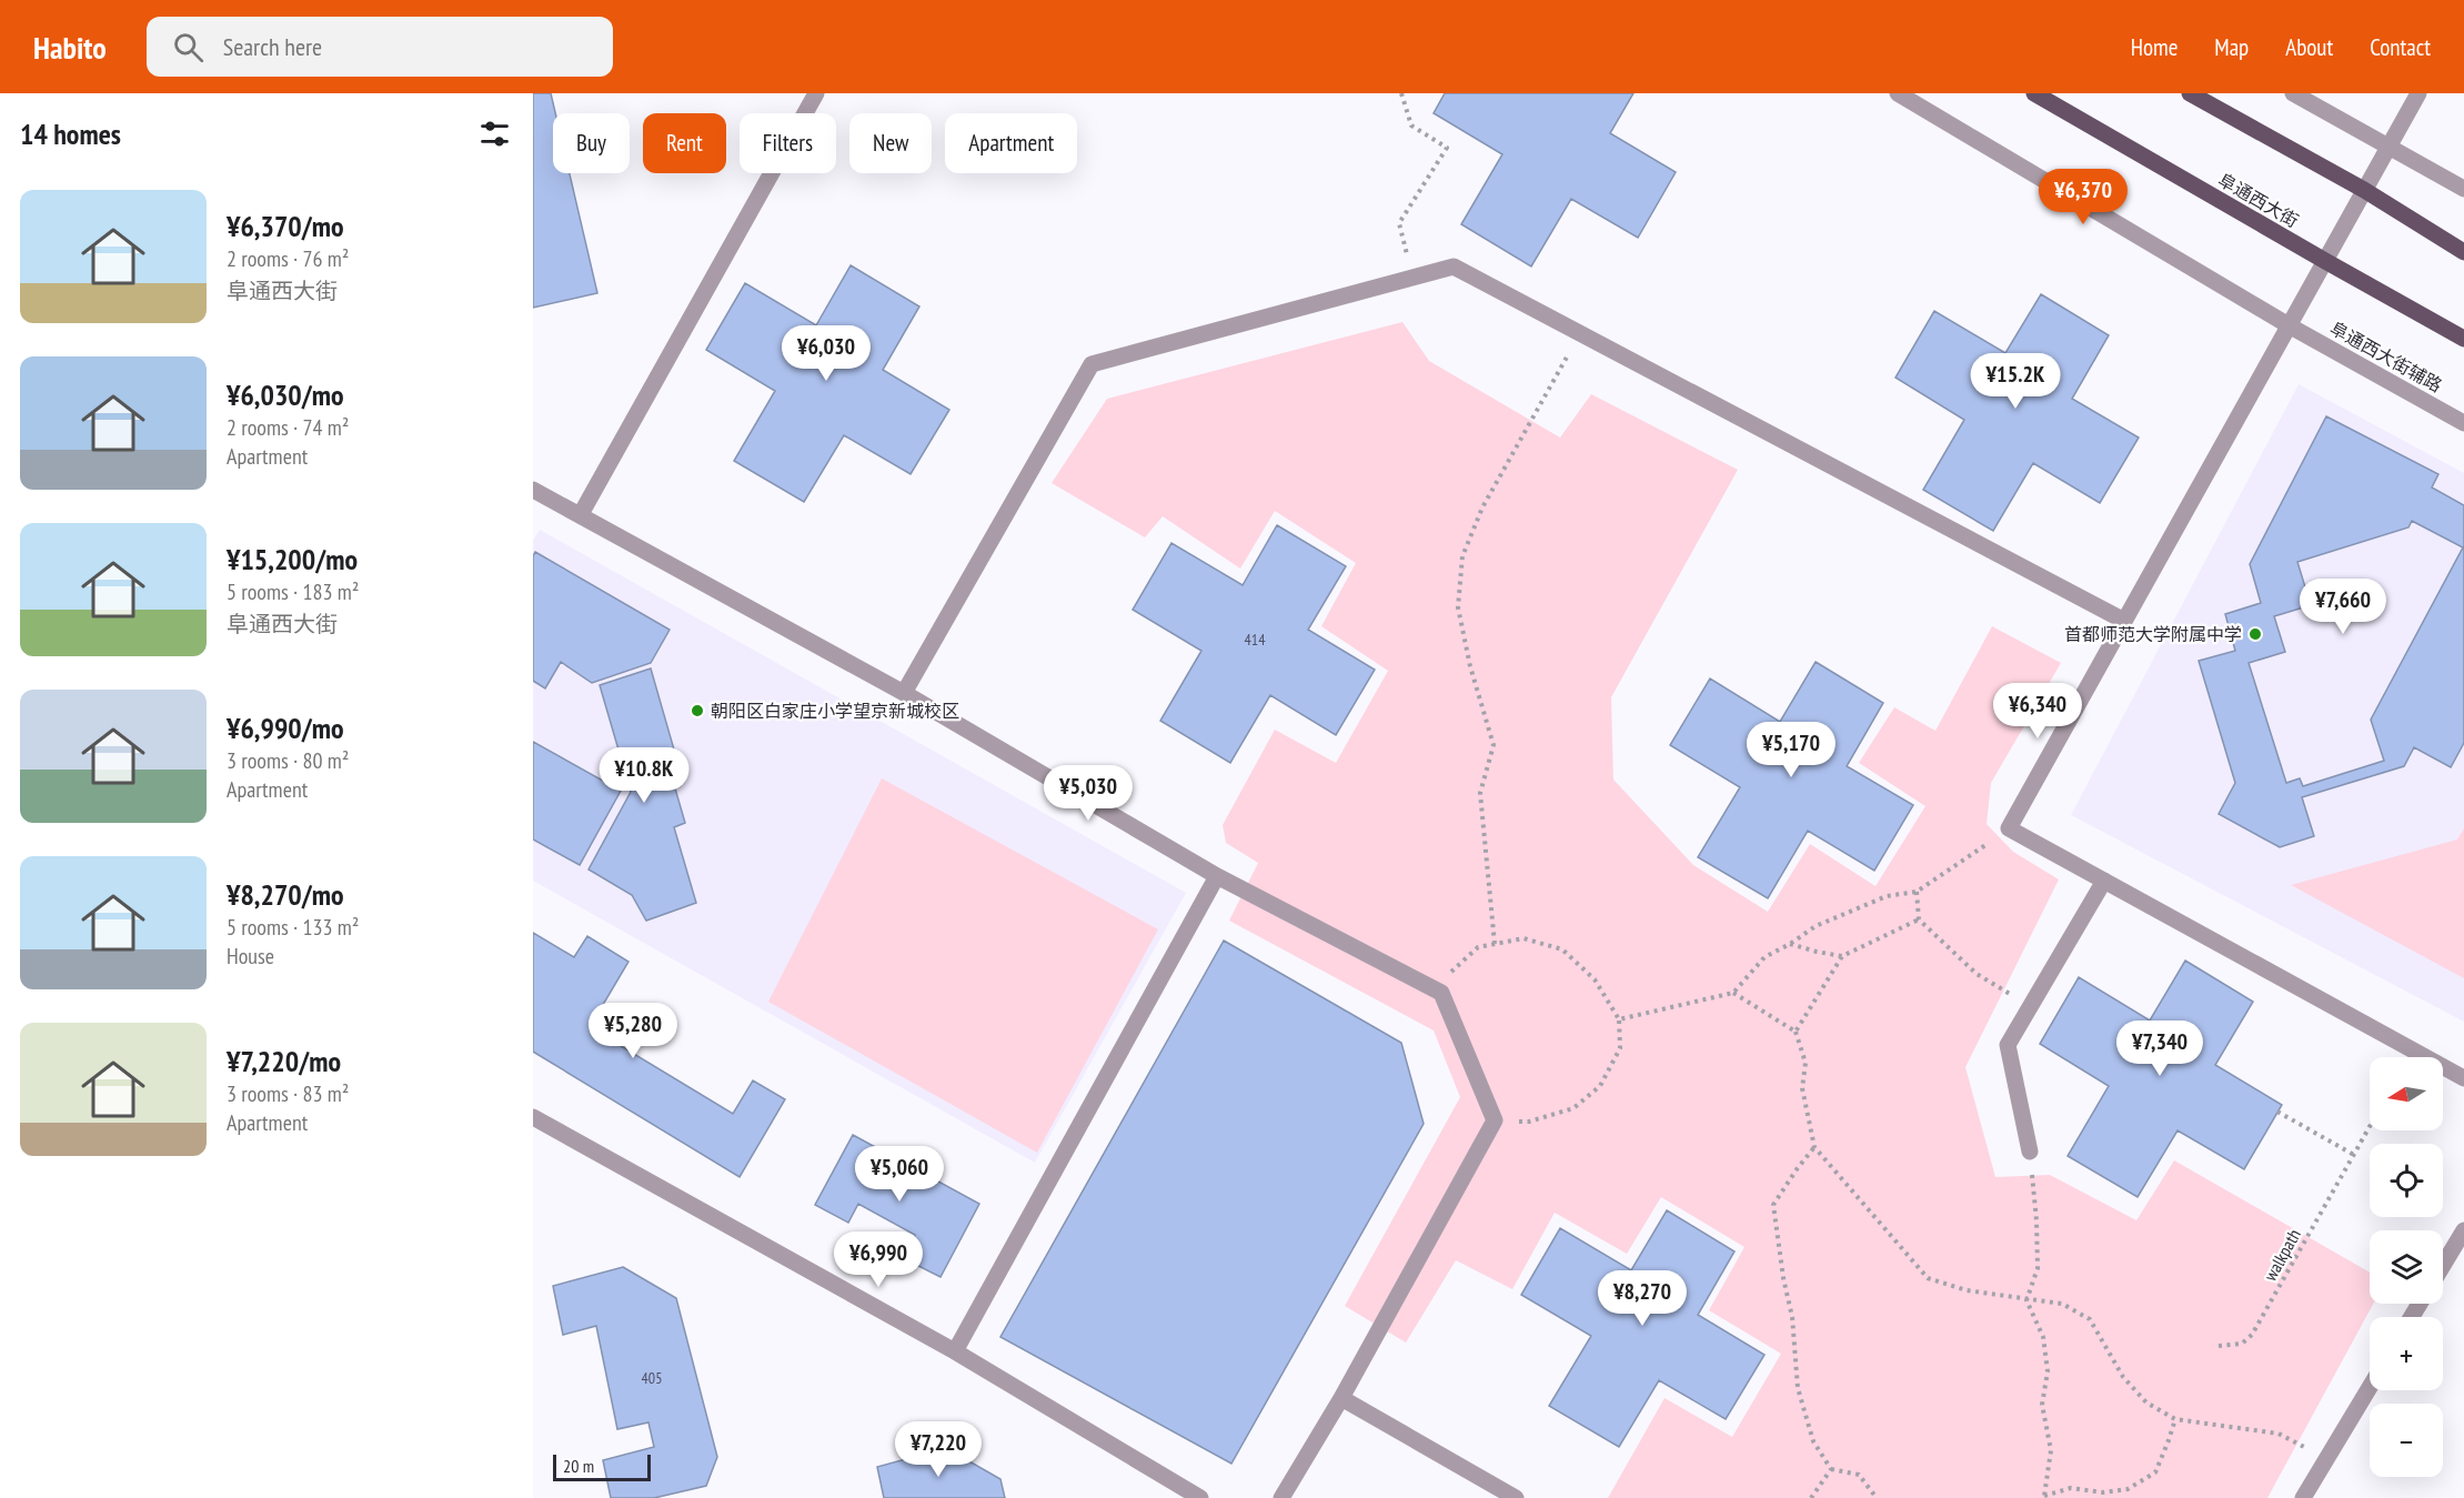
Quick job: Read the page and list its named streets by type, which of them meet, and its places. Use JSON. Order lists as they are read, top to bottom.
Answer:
{
  "streets": {
    "main road": ["阜通西大街"],
    "street": ["阜通西大街辅路"],
    "path": ["walkpath"]
  },
  "places": ["首都师范大学附属中学", "朝阳区白家庄小学望京新城校区"],
  "house_numbers": ["414", "405"],
  "scale_bar": "20 m",
  "north": "left",
  "page": {
    "header": "Habito",
    "search": "Search here",
    "nav": [
      "Home",
      "Map",
      "About",
      "Contact"
    ],
    "heading": "14 homes",
    "chip": [
      "Buy",
      "Rent",
      "Filters",
      "New",
      "Apartment"
    ],
    "price": [
      "¥6,370",
      "¥6,030",
      "¥15.2K",
      "¥7,660",
      "¥6,340",
      "¥5,170",
      "¥10.8K",
      "¥5,030",
      "¥5,280",
      "¥7,340",
      "¥5,060",
      "¥6,990",
      "¥8,270",
      "¥7,220"
    ],
    "list": [
      {
        "name": "¥6,370/mo",
        "note": "2 rooms · 76 m² · 阜通西大街"
      },
      {
        "name": "¥6,030/mo",
        "note": "2 rooms · 74 m² · Apartment"
      },
      {
        "name": "¥15,200/mo",
        "note": "5 rooms · 183 m² · 阜通西大街"
      },
      {
        "name": "¥6,990/mo",
        "note": "3 rooms · 80 m² · Apartment"
      },
      {
        "name": "¥8,270/mo",
        "note": "5 rooms · 133 m² · House"
      },
      {
        "name": "¥7,220/mo",
        "note": "3 rooms · 83 m² · Apartment"
      }
    ],
    "map_buttons": ["+", "−"],
    "scale": "20 m"
  }
}
